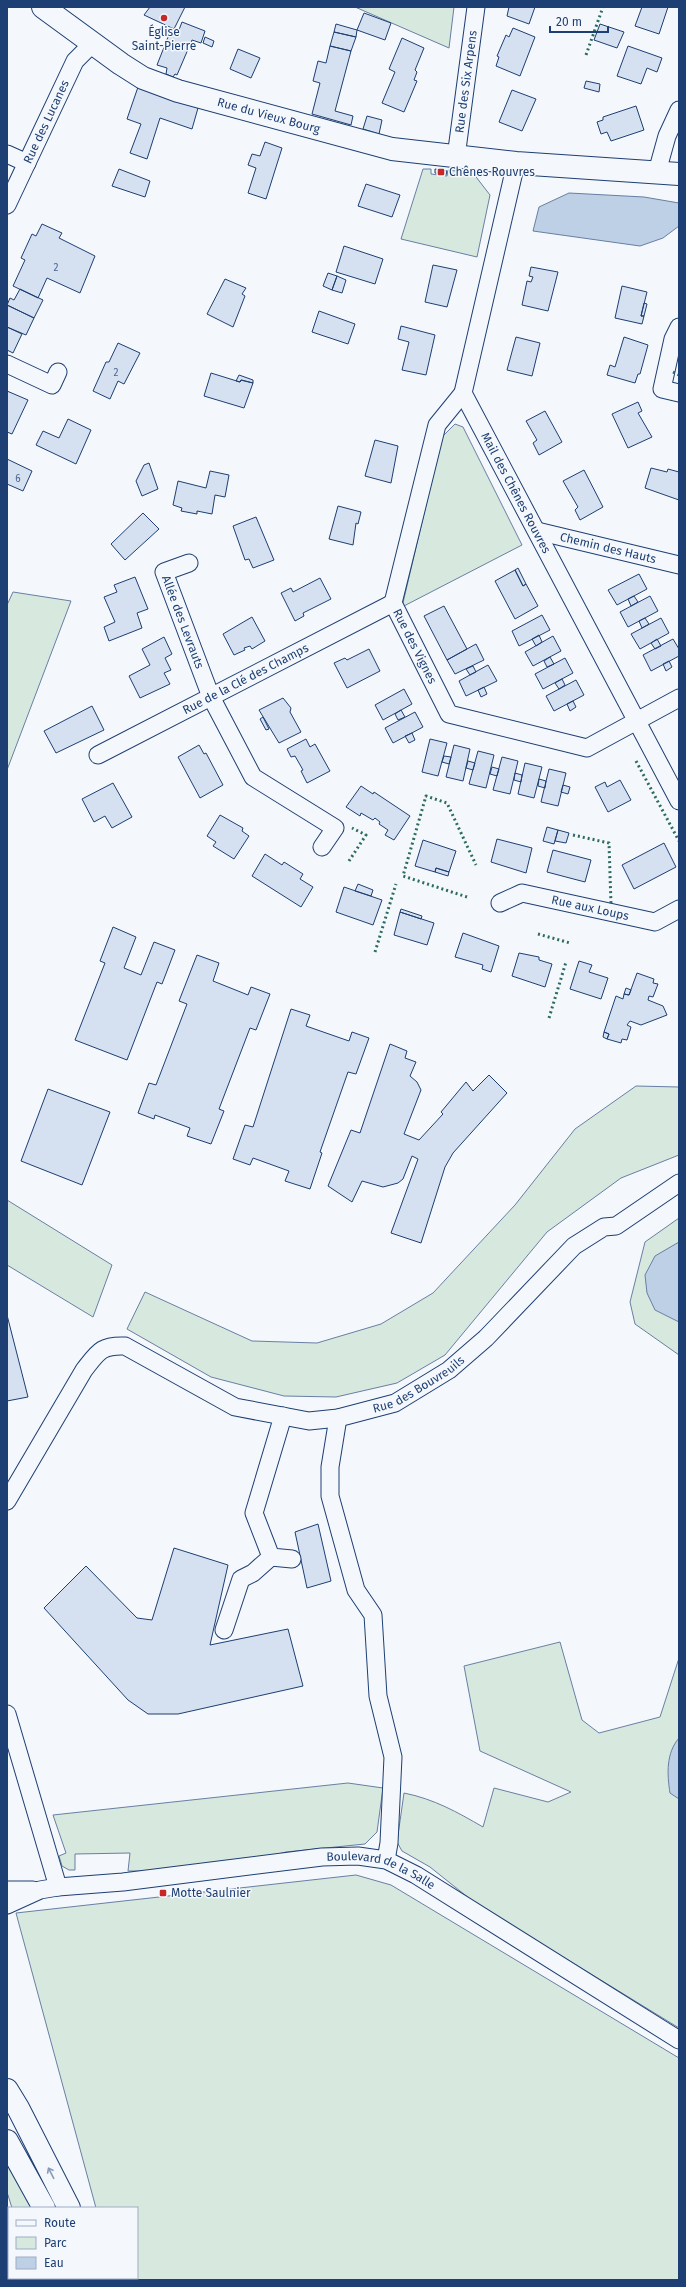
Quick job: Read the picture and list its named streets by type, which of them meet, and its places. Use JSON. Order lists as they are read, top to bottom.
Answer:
{
  "streets": {
    "street": [
      "Rue des Six Arpens",
      "Rue du Vieux Bourg",
      "Rue des Lucanes",
      "Mail des Chênes Rouvres",
      "Chemin des Hauts",
      "Allée des Levrauts",
      "Rue des Vignes",
      "Rue de la Clé des Champs",
      "Rue aux Loups",
      "Rue des Bouvreuils",
      "Boulevard de la Salle"
    ]
  },
  "crossings": [
    ["Rue des Six Arpens", "Rue du Vieux Bourg"],
    ["Rue du Vieux Bourg", "Rue des Lucanes"],
    ["Mail des Chênes Rouvres", "Chemin des Hauts"],
    ["Mail des Chênes Rouvres", "Rue des Vignes"],
    ["Allée des Levrauts", "Rue de la Clé des Champs"],
    ["Rue des Vignes", "Rue de la Clé des Champs"]
  ],
  "places": {
    "other": ["Église Saint-Pierre"],
    "transit": ["Chênes Rouvres", "Motte Saulnier"]
  },
  "house_numbers": ["2", "2", "6"],
  "legend": ["Route", "Parc", "Eau"],
  "scale_bar": "20 m"
}
